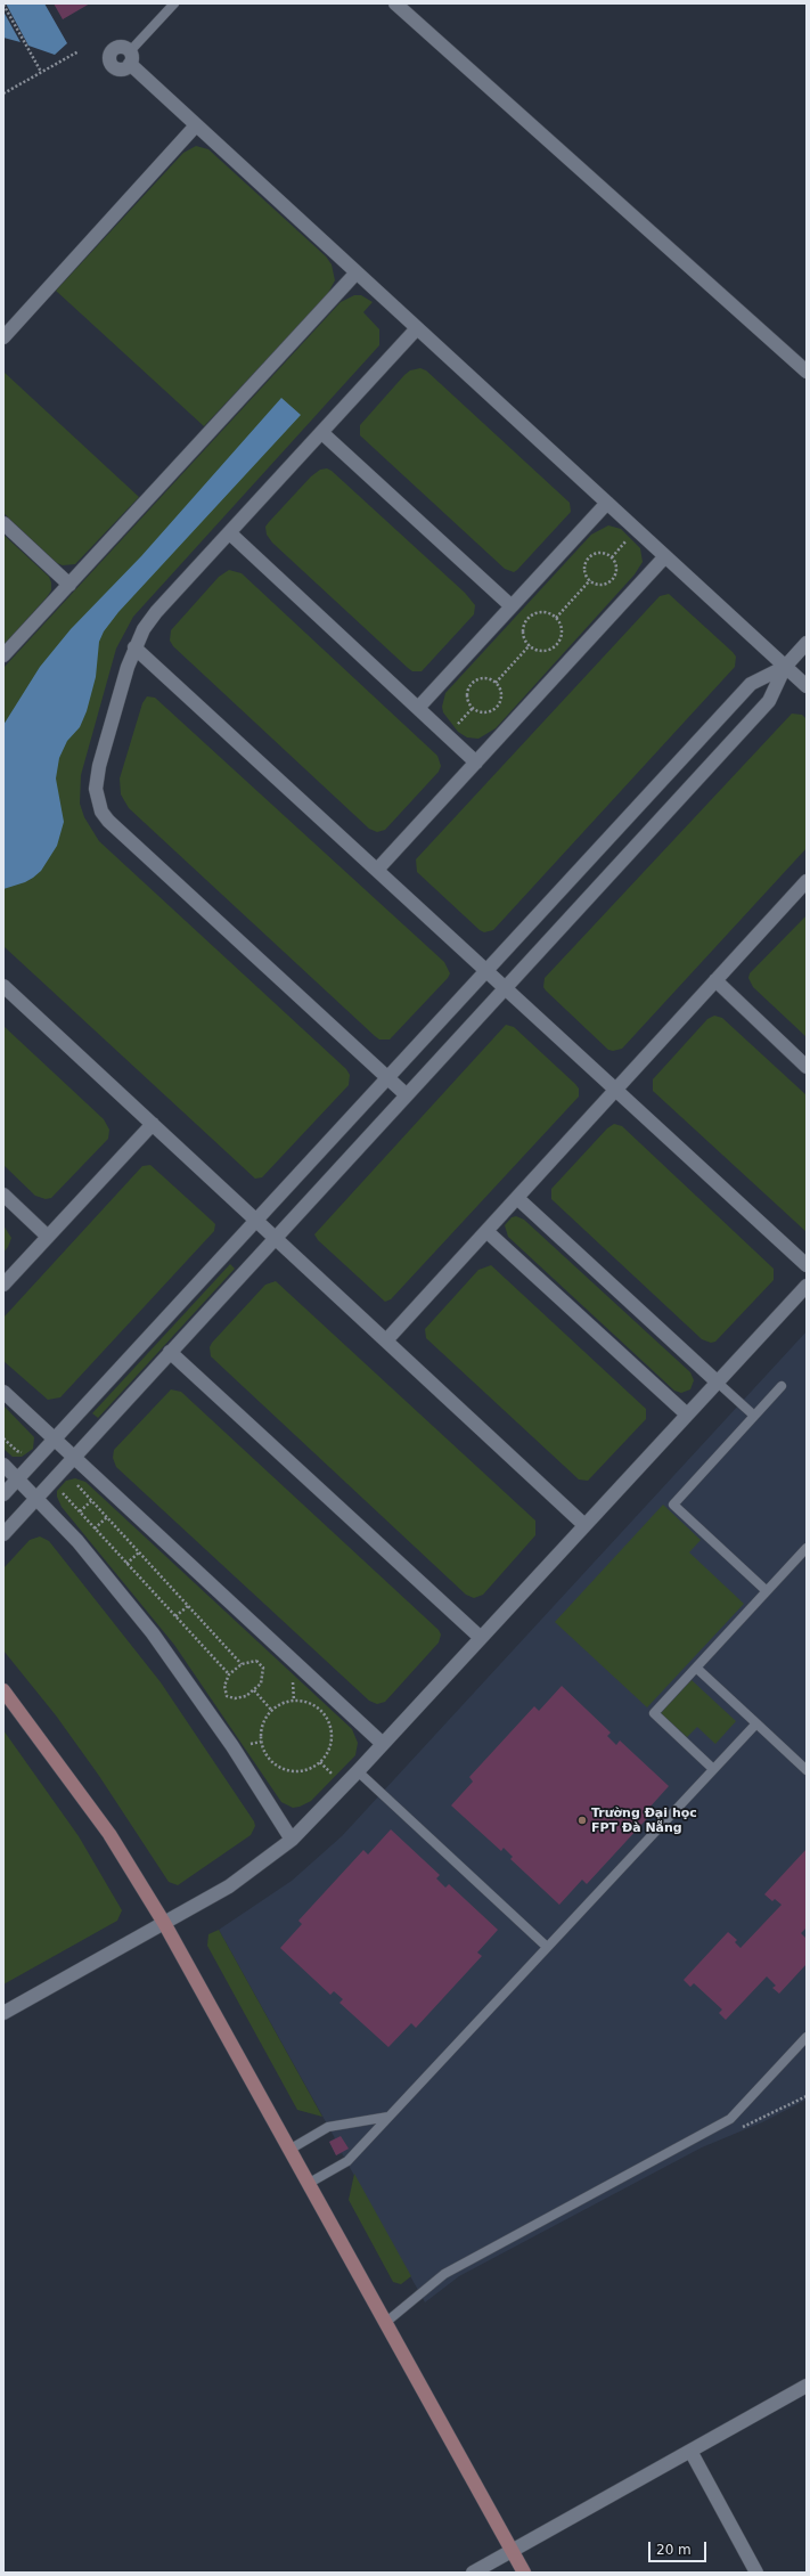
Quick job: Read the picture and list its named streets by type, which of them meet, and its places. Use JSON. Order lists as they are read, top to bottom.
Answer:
{
  "places": ["Trường Đại học FPT Đà Nẵng"],
  "scale_bar": "20 m"
}
